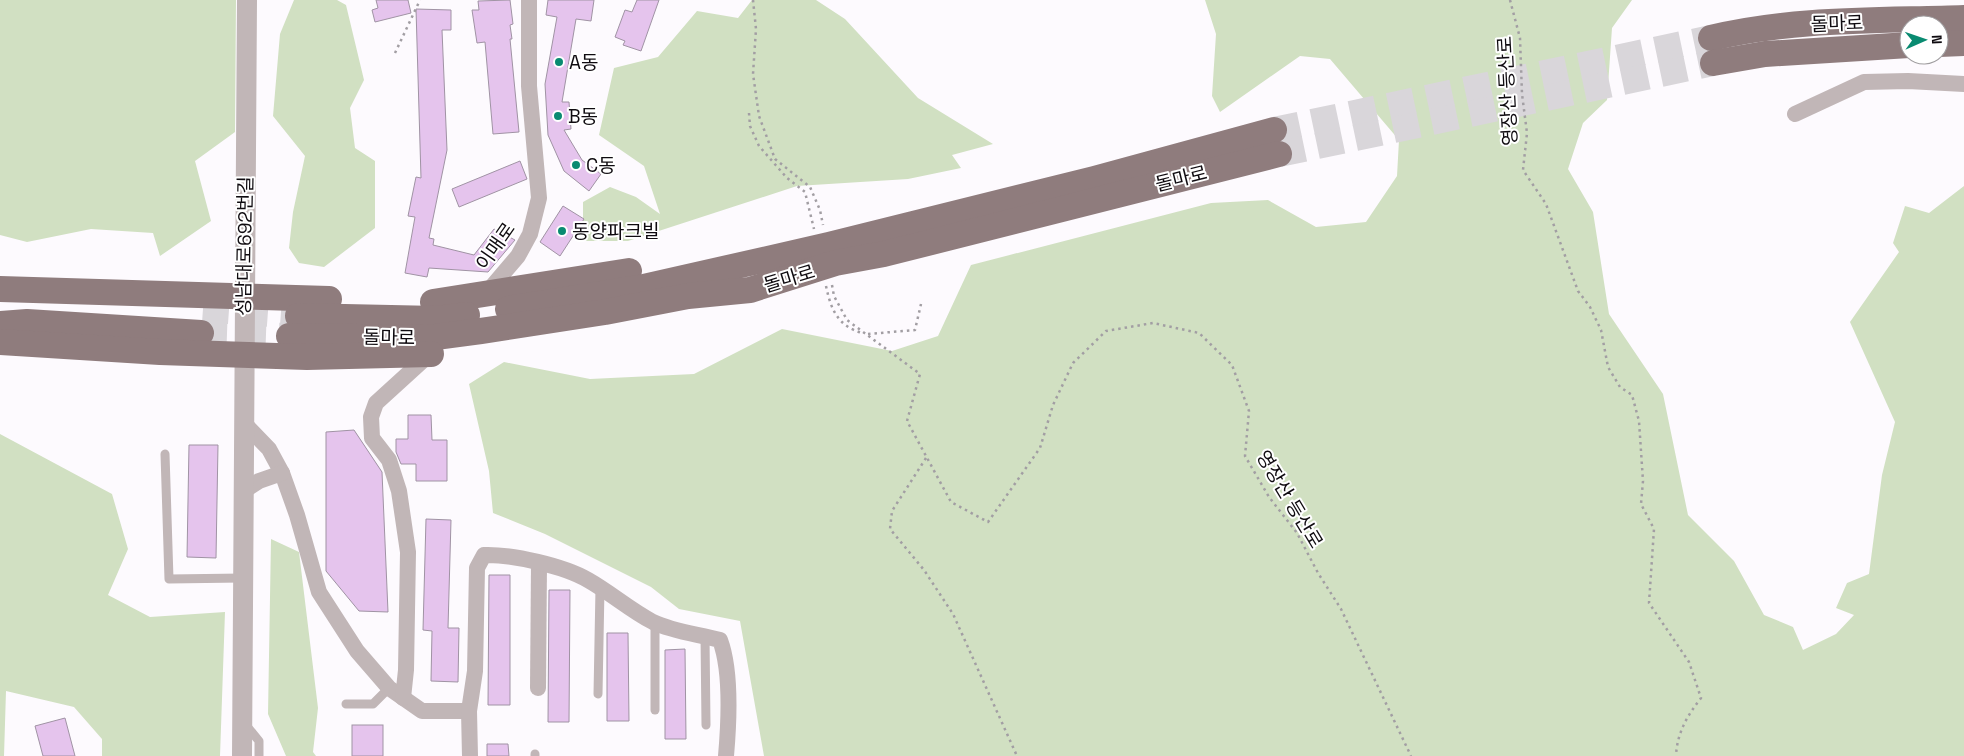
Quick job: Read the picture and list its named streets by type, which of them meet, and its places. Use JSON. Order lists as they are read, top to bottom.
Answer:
{
  "streets": {
    "main road": ["돌마로"],
    "street": ["성남대로692번길", "이매로"],
    "path": ["영장산 등산로"]
  },
  "places": [
    "A동",
    "B동",
    "C동",
    "동양파크빌"
  ],
  "north": "right"
}
